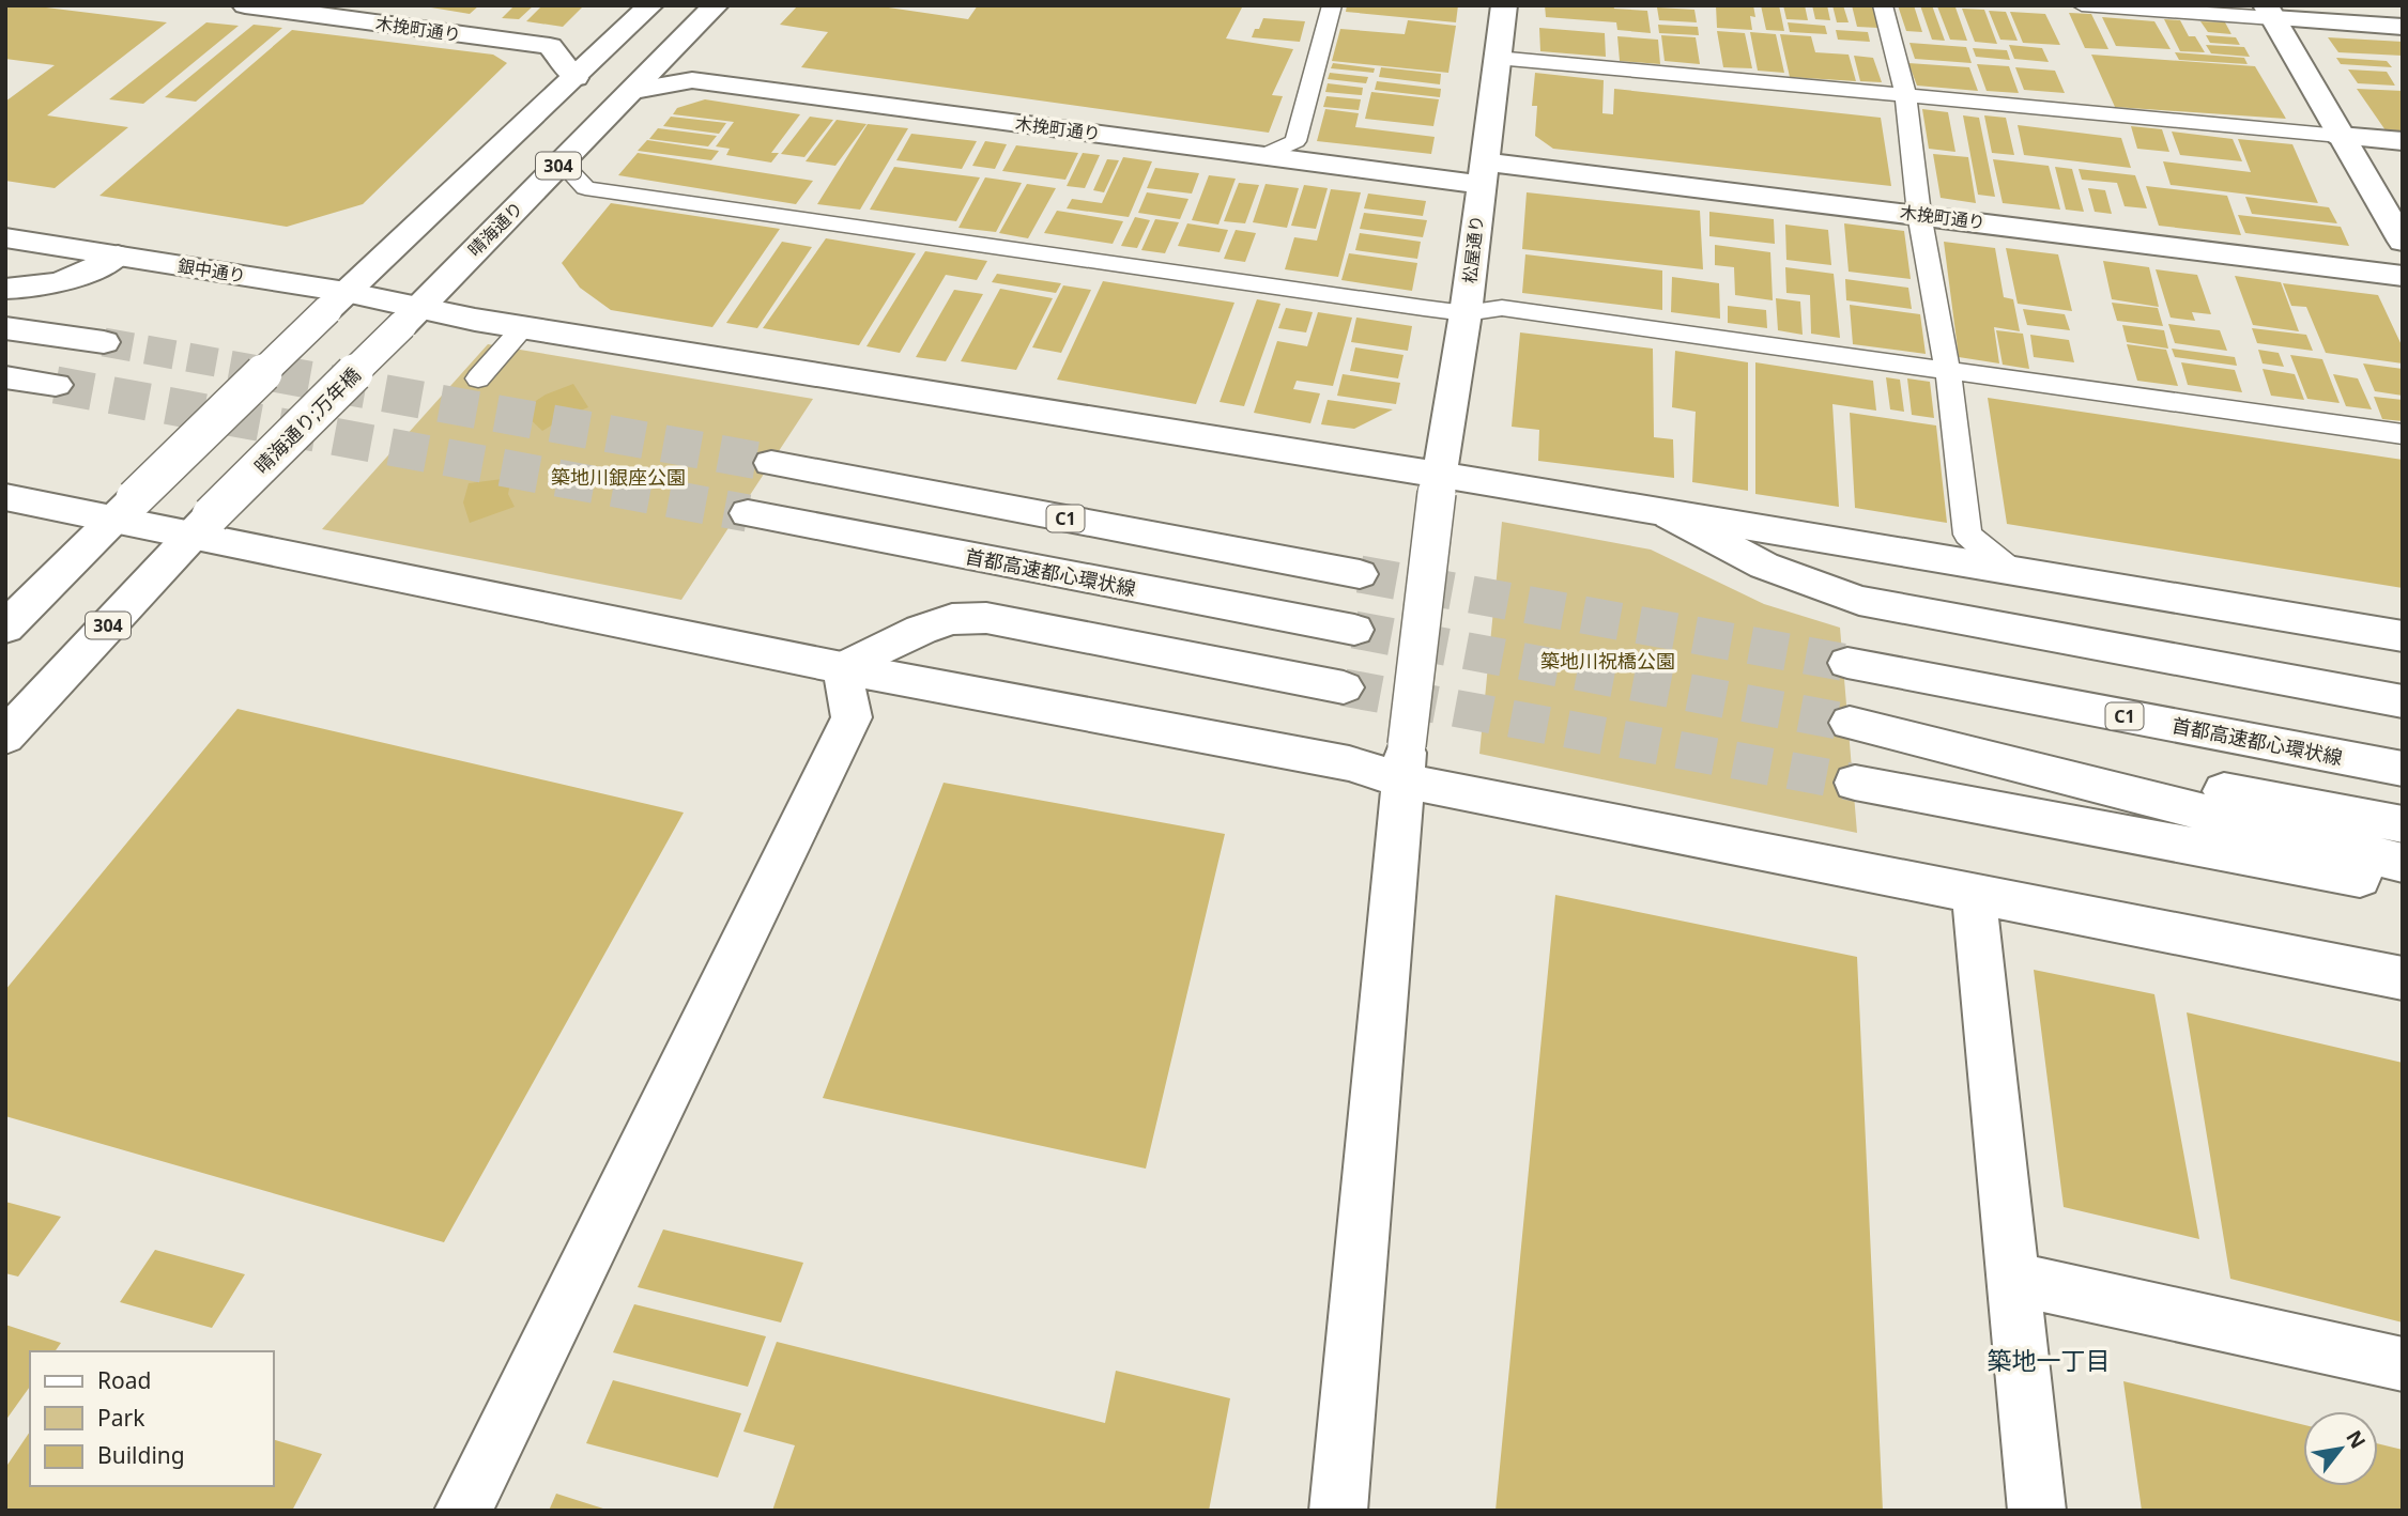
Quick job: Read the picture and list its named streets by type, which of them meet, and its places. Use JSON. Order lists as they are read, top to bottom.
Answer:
{
  "streets": {
    "main road": [
      "木挽町通り",
      "304",
      "晴海通り",
      "松屋通り",
      "銀中通り",
      "晴海通り;万年橋",
      "C1",
      "首都高速都心環状線"
    ]
  },
  "crossings": [
    ["木挽町通り", "304"],
    ["木挽町通り", "晴海通り"],
    ["木挽町通り", "松屋通り"],
    ["304", "銀中通り"],
    ["304", "晴海通り;万年橋"],
    ["晴海通り", "銀中通り"],
    ["晴海通り", "晴海通り;万年橋"],
    ["松屋通り", "銀中通り"],
    ["銀中通り", "晴海通り;万年橋"]
  ],
  "districts": ["築地一丁目"],
  "parks": ["築地川銀座公園", "築地川祝橋公園"],
  "legend": ["Road", "Park", "Building"],
  "north": "top right"
}
